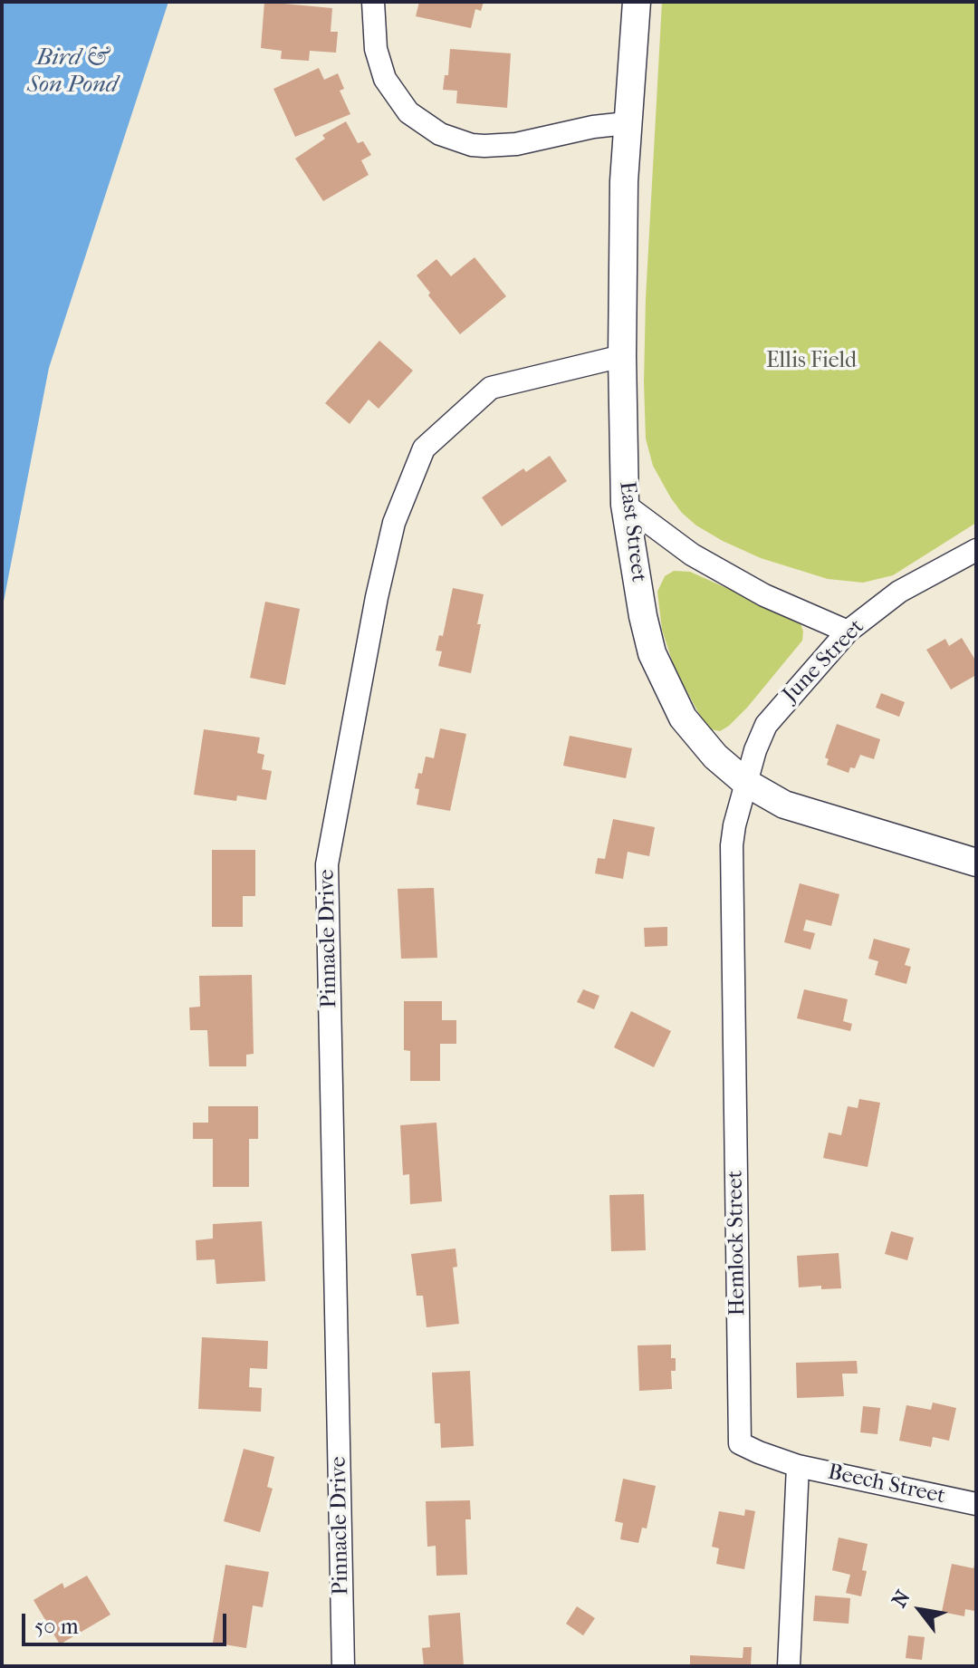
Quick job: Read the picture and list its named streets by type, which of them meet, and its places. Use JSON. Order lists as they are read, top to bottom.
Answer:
{
  "streets": {
    "street": [
      "East Street",
      "June Street",
      "Pinnacle Drive",
      "Hemlock Street",
      "Beech Street"
    ]
  },
  "crossings": [
    ["East Street", "June Street"],
    ["East Street", "Pinnacle Drive"],
    ["East Street", "Hemlock Street"],
    ["June Street", "Hemlock Street"],
    ["Hemlock Street", "Beech Street"]
  ],
  "water": ["Bird & Son Pond"],
  "parks": ["Ellis Field"],
  "scale_bar": "50 m",
  "north": "top left"
}
